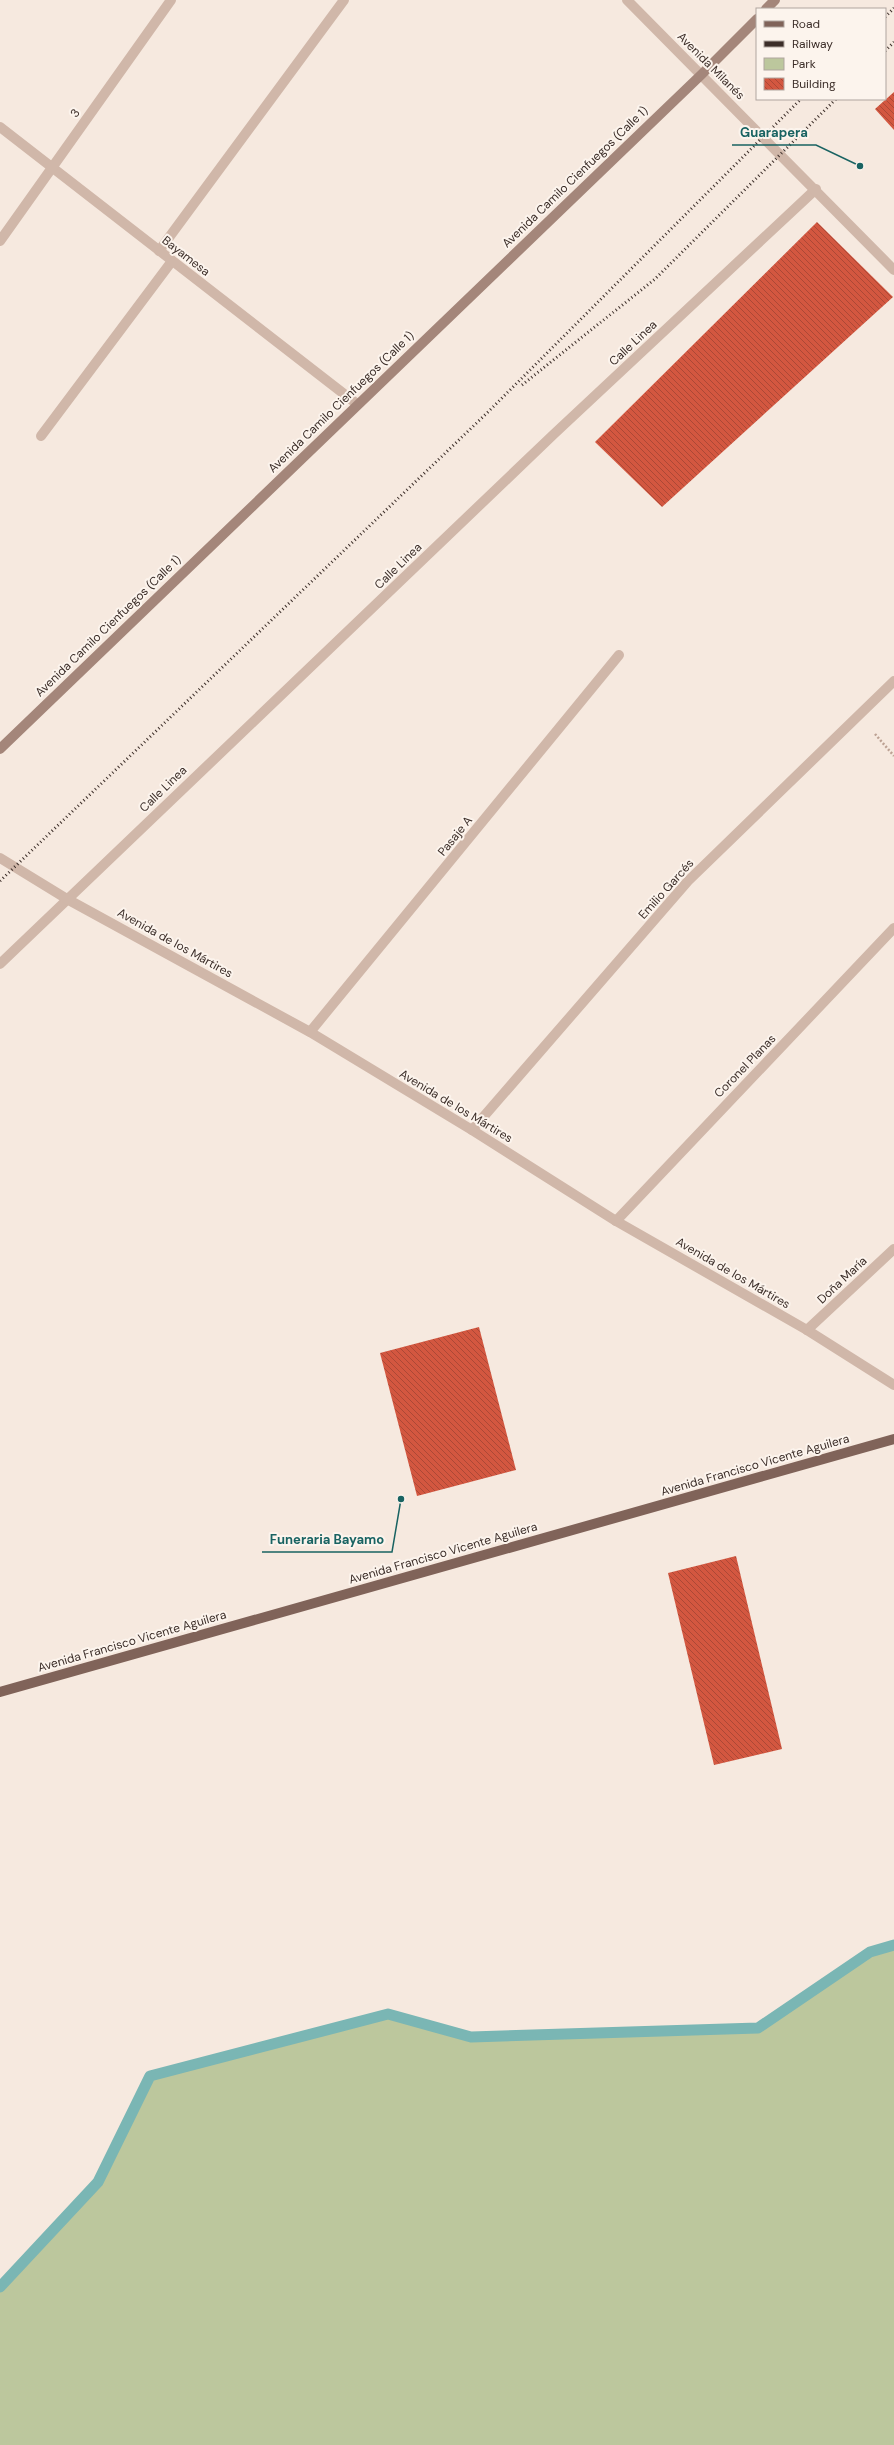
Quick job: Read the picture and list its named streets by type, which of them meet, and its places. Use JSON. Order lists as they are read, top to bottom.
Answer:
{
  "streets": {
    "main road": ["Avenida Camilo Cienfuegos (Calle 1)", "Avenida Francisco Vicente Aguilera"],
    "street": [
      "Avenida Milanés",
      "3",
      "Bayamesa",
      "Calle Linea",
      "Pasaje A",
      "Emilio Garcés",
      "Avenida de los Mártires",
      "Coronel Planas",
      "Doña María"
    ]
  },
  "crossings": [
    ["Avenida Milanés", "Avenida Camilo Cienfuegos (Calle 1)"],
    ["Avenida Milanés", "Calle Linea"],
    ["3", "Bayamesa"],
    ["Avenida Camilo Cienfuegos (Calle 1)", "Bayamesa"],
    ["Calle Linea", "Avenida de los Mártires"],
    ["Pasaje A", "Avenida de los Mártires"],
    ["Emilio Garcés", "Avenida de los Mártires"],
    ["Avenida de los Mártires", "Coronel Planas"],
    ["Avenida de los Mártires", "Doña María"]
  ],
  "places": ["Guarapera", "Funeraria Bayamo"],
  "legend": [
    "Road",
    "Railway",
    "Park",
    "Building"
  ]
}
